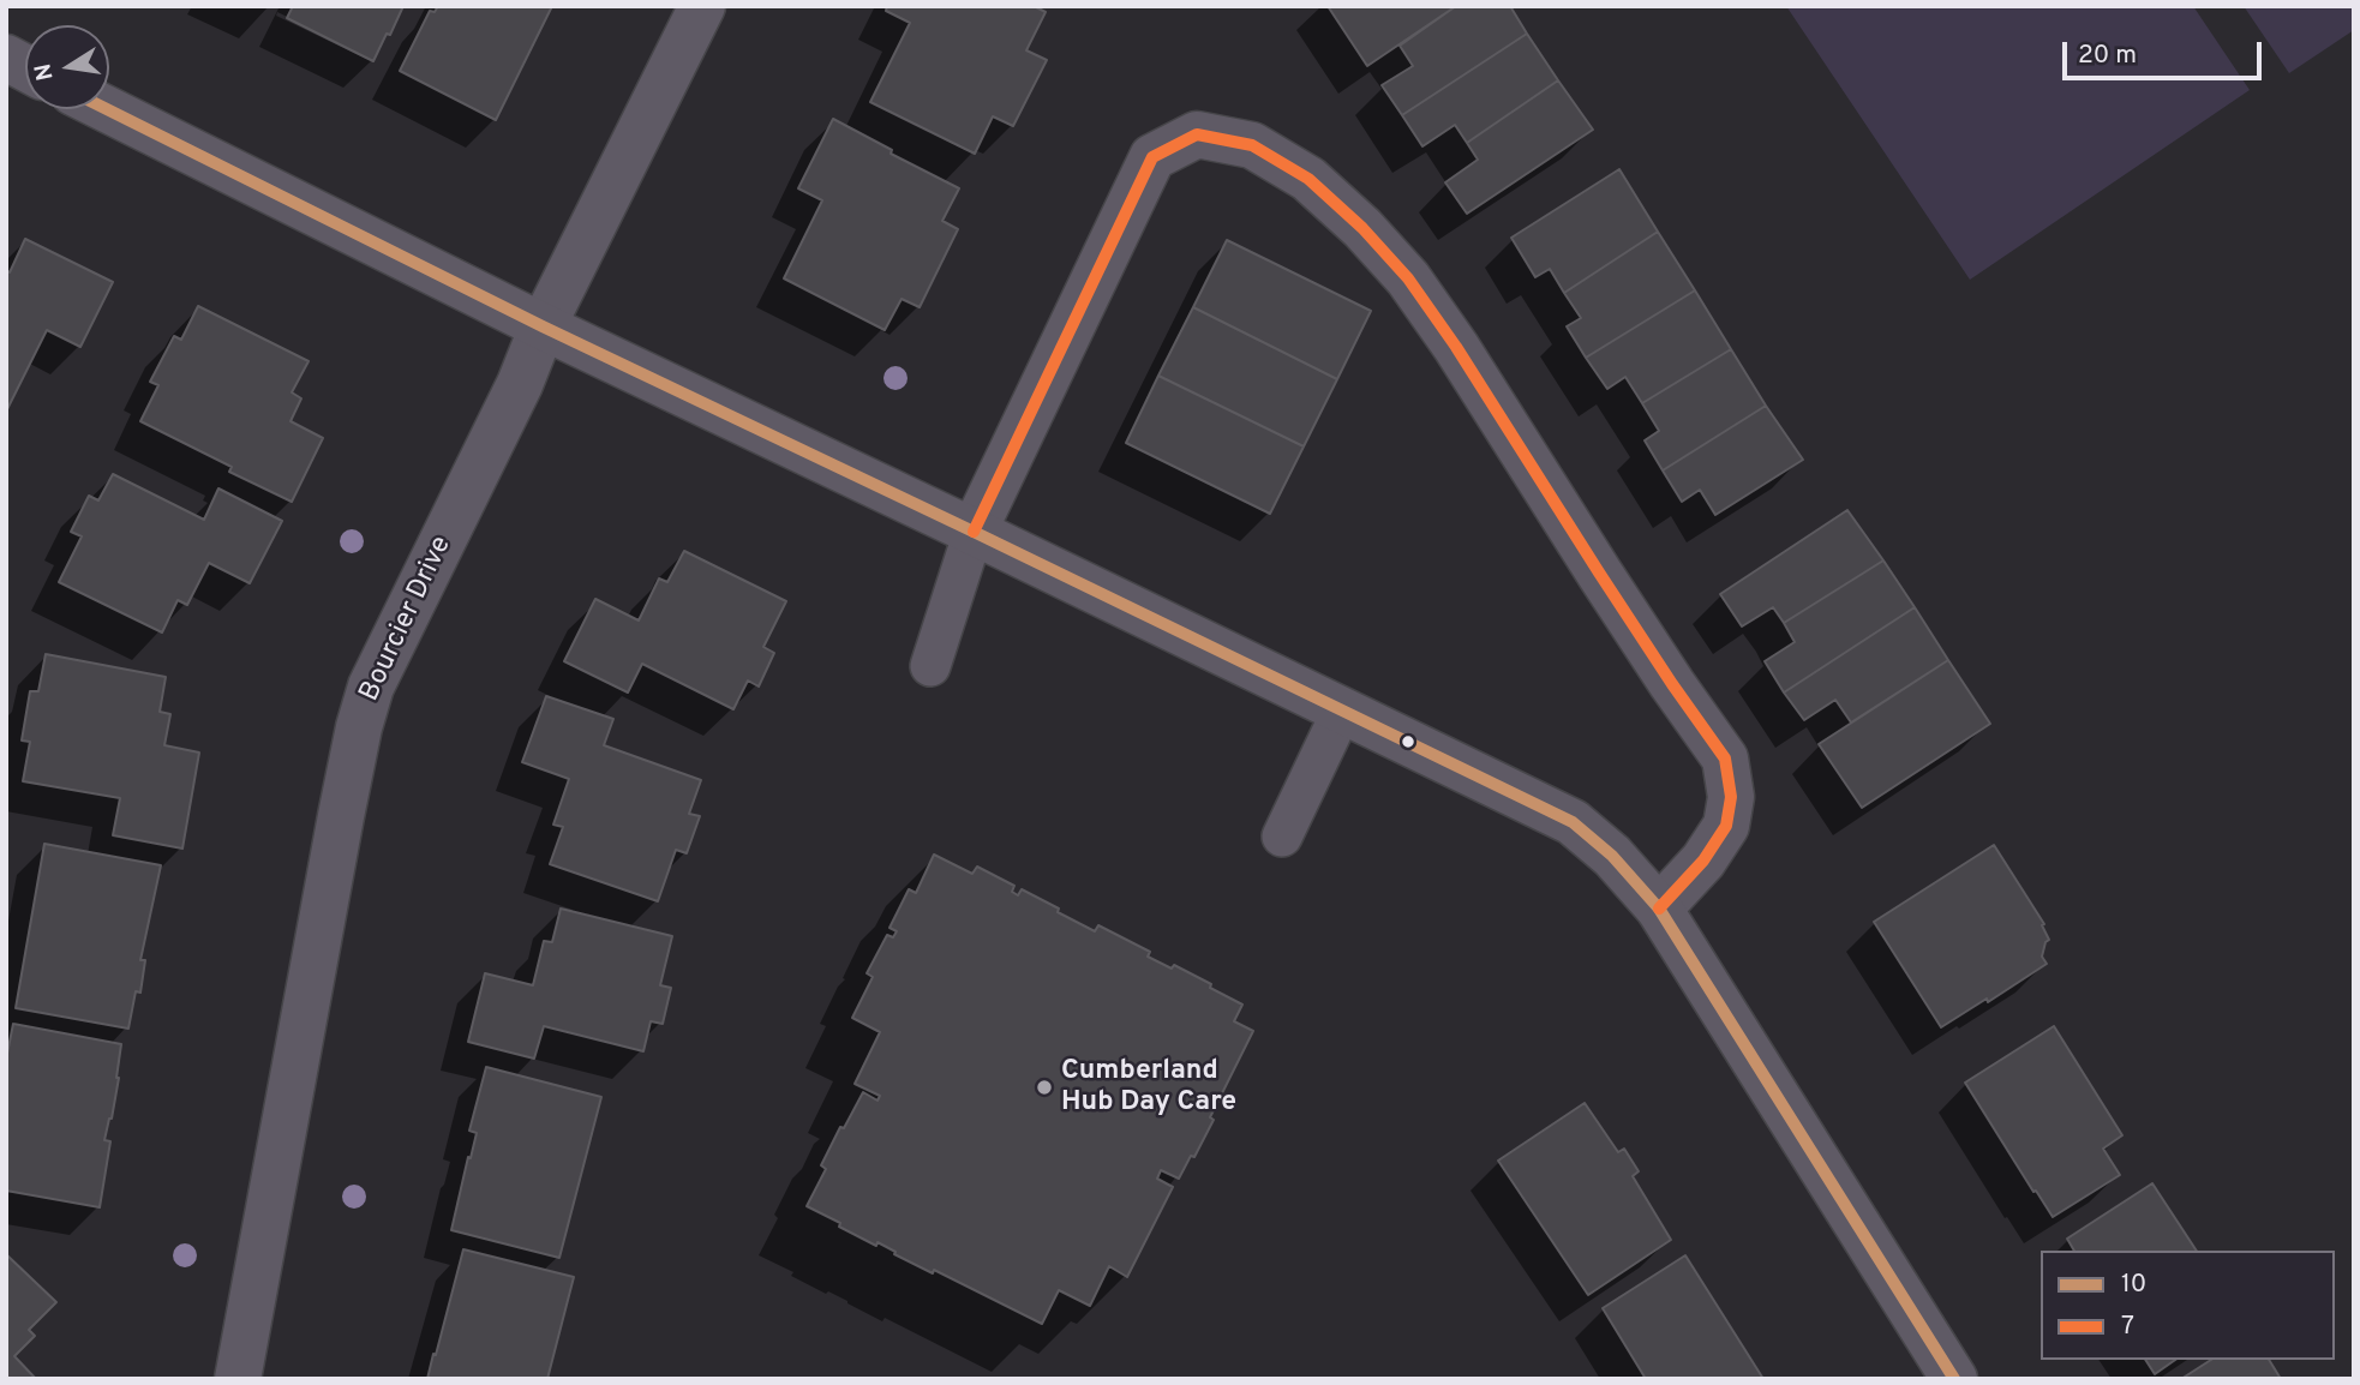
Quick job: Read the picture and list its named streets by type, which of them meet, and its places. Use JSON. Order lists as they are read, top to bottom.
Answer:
{
  "streets": {
    "street": ["Bourcier Drive"]
  },
  "places": ["Cumberland Hub Day Care"],
  "lines": ["transit line 10", "transit line 7"],
  "legend": ["10", "7"],
  "scale_bar": "20 m",
  "north": "left"
}
